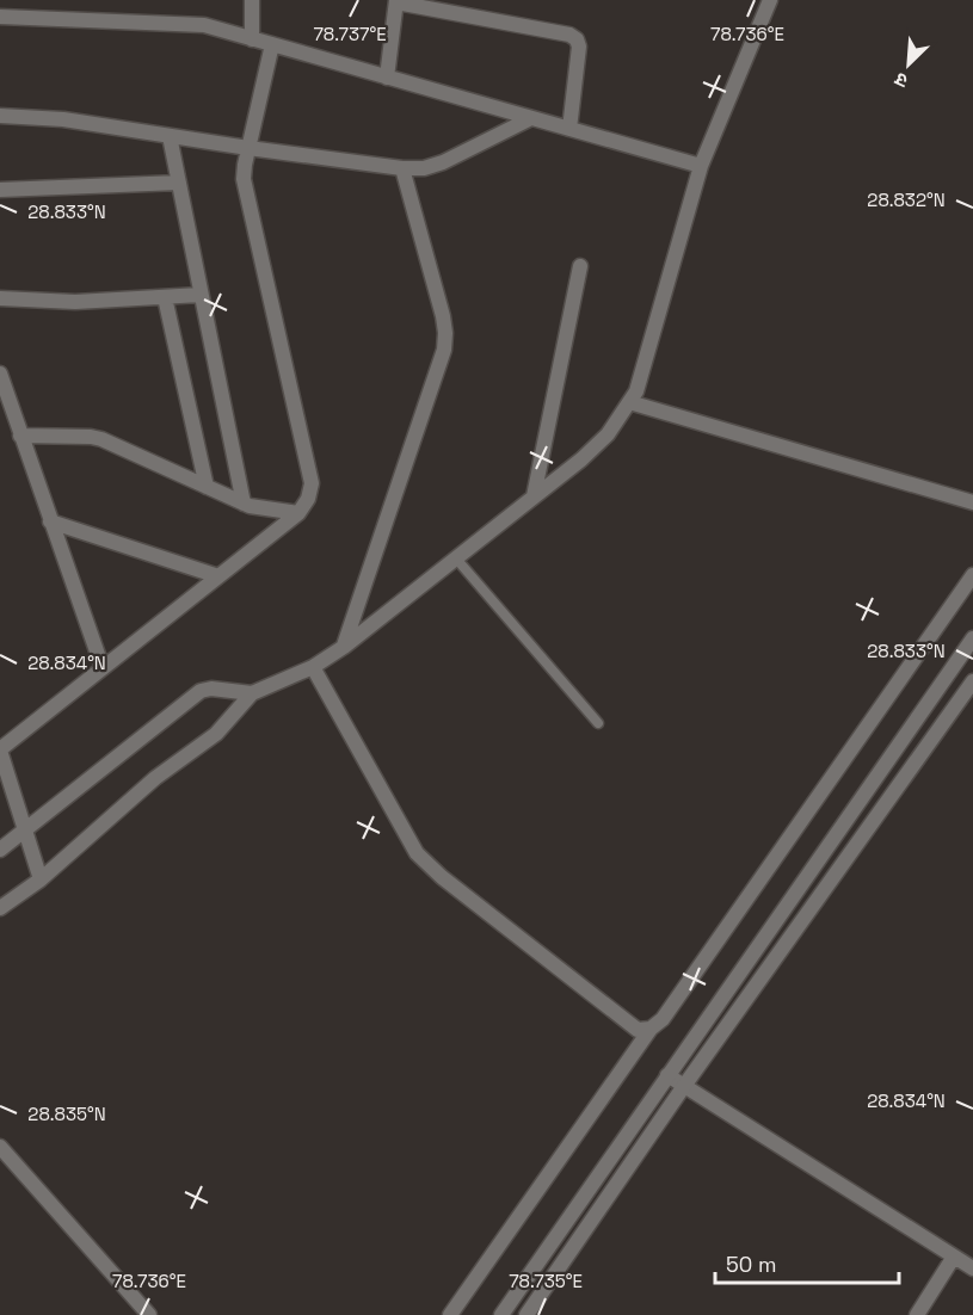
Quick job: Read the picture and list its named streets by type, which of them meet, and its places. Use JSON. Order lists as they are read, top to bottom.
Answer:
{
  "scale_bar": "50 m",
  "north": "bottom left",
  "coordinates": [
    "78.737°E",
    "78.736°E",
    "28.832°N",
    "28.833°N",
    "28.834°N",
    "28.835°N",
    "78.735°E"
  ]
}
